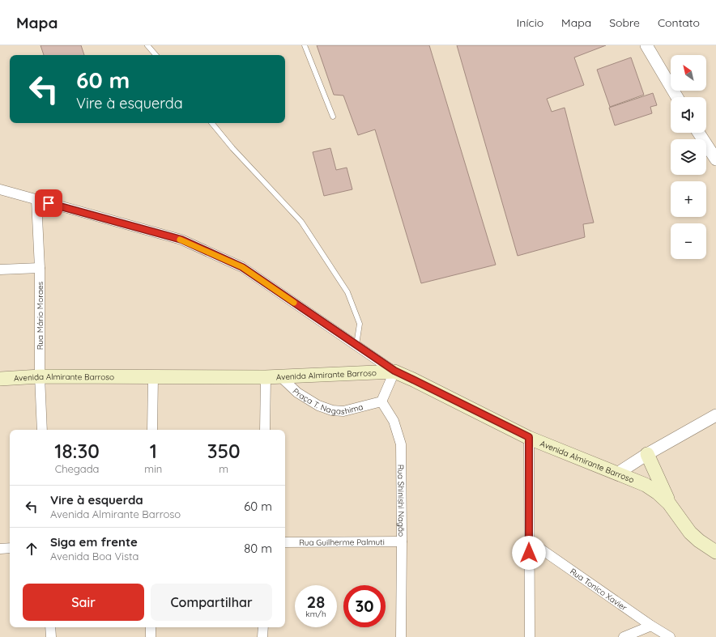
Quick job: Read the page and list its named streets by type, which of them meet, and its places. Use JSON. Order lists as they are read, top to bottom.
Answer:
{
  "streets": {
    "main road": ["Avenida Almirante Barroso"],
    "street": [
      "Rua Mário Moraes",
      "Praça T. Nagashima",
      "Rua Shinishi Nagão",
      "Rua Guilherme Palmuti",
      "Rua Tonico Xavier"
    ]
  },
  "crossings": [
    ["Rua Mário Moraes", "Avenida Almirante Barroso"],
    ["Avenida Almirante Barroso", "Praça T. Nagashima"],
    ["Praça T. Nagashima", "Rua Shinishi Nagão"],
    ["Rua Shinishi Nagão", "Rua Guilherme Palmuti"]
  ],
  "north": "top left",
  "page": {
    "header": "Mapa",
    "nav": [
      "Início",
      "Mapa",
      "Sobre",
      "Contato"
    ],
    "map_buttons": ["+", "−"],
    "turn": ["60 m", "Vire à esquerda"],
    "eta": [
      "18:30",
      "Chegada",
      "1",
      "min",
      "350",
      "m"
    ],
    "list": [
      {
        "name": "Vire à esquerda",
        "note": "Avenida Almirante Barroso",
        "value": "60 m"
      },
      {
        "name": "Siga em frente",
        "note": "Avenida Boa Vista",
        "value": "80 m"
      }
    ],
    "buttons": ["Sair", "Compartilhar"],
    "speed": "28 km/h",
    "limit": "30"
  }
}
